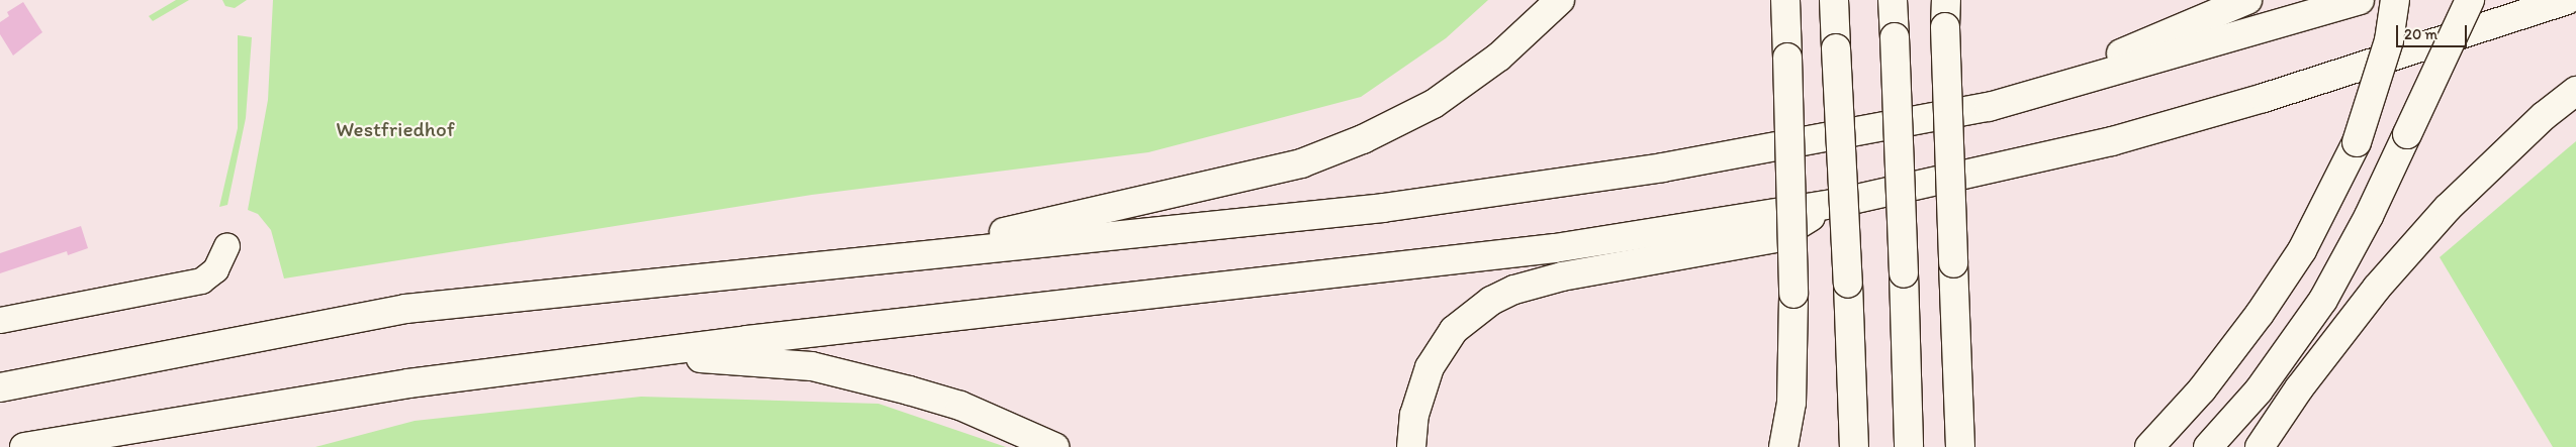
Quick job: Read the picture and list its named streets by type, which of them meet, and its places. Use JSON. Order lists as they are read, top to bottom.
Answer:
{
  "parks": ["Westfriedhof"],
  "scale_bar": "20 m"
}
